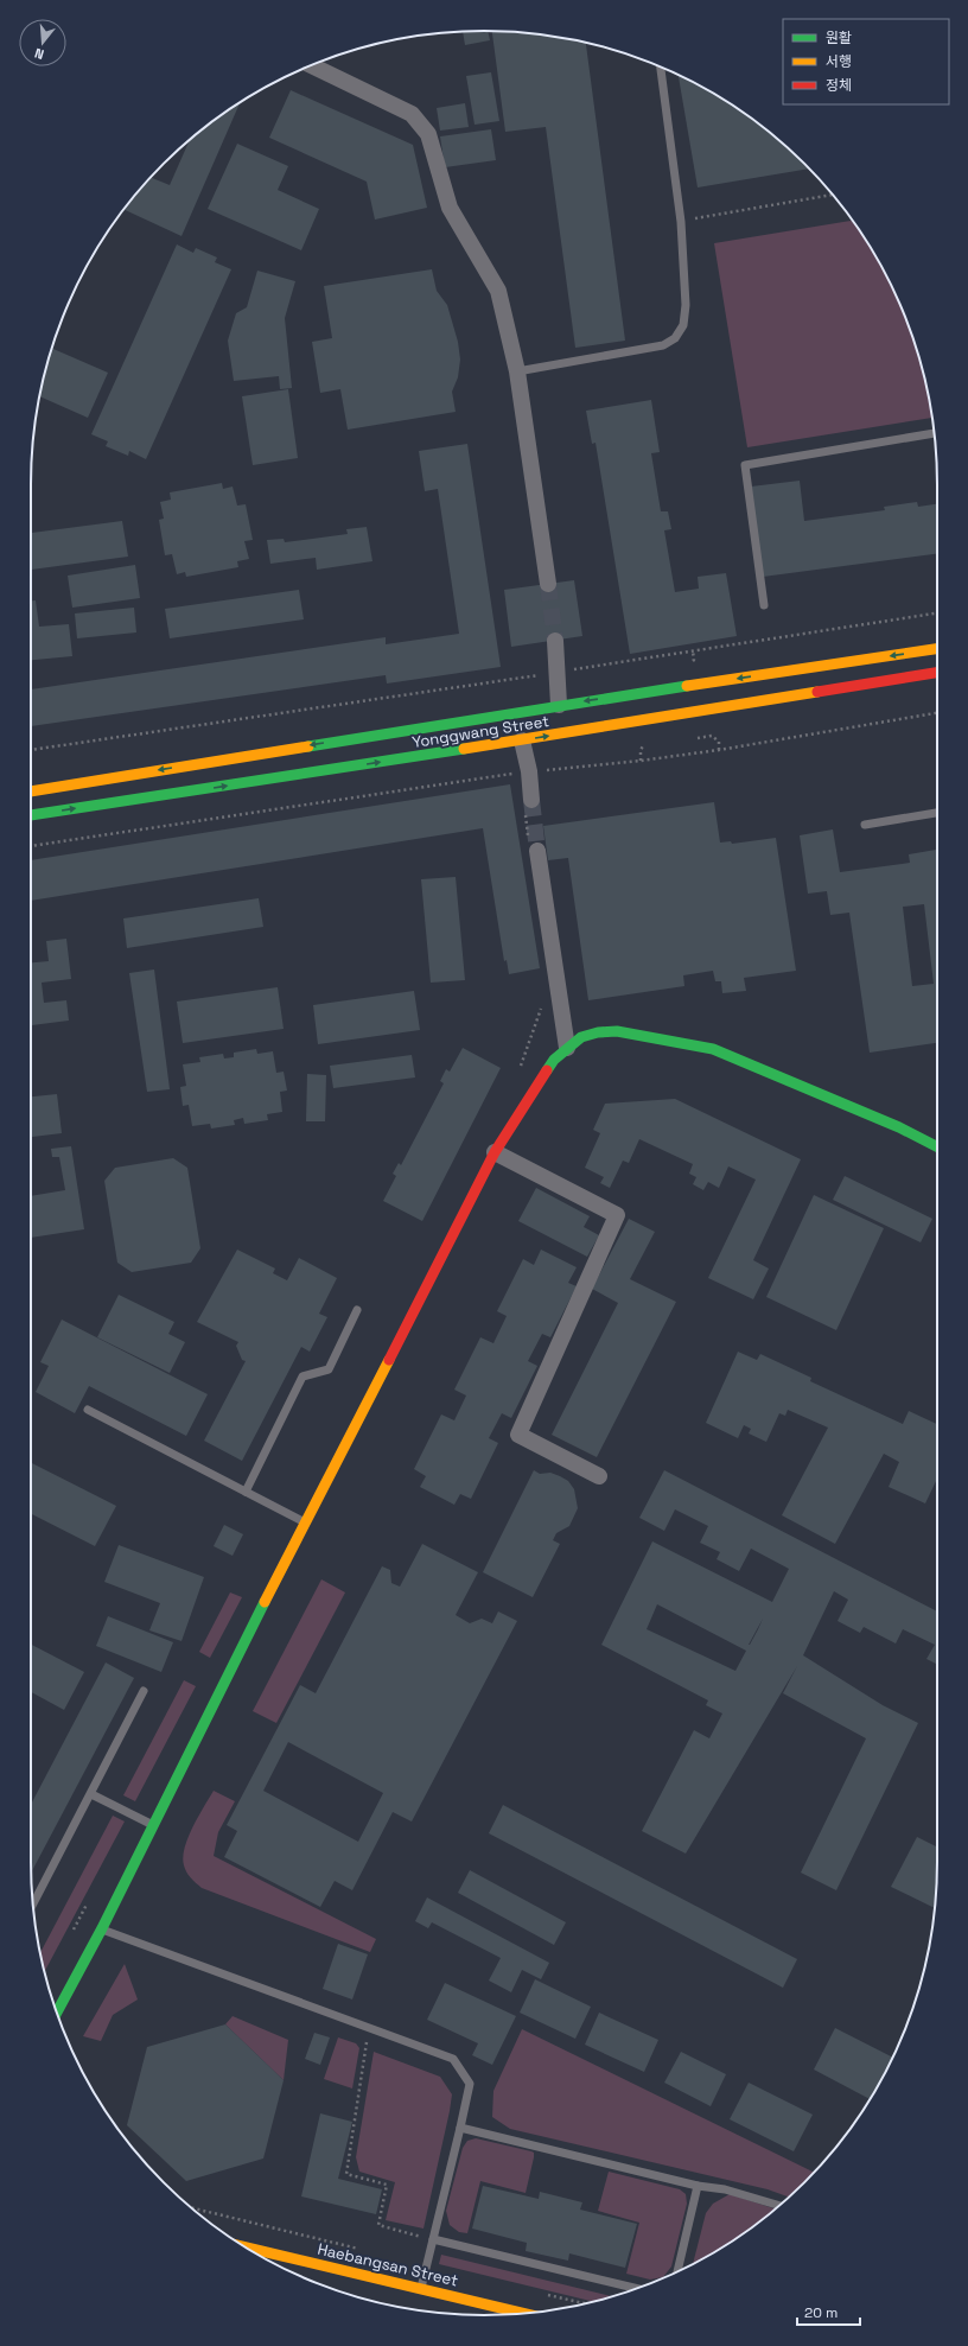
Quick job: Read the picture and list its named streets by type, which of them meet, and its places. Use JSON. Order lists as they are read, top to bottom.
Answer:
{
  "streets": {
    "main road": ["Yonggwang Street", "Haebangsan Street"]
  },
  "legend": ["원활", "서행", "정체"],
  "scale_bar": "20 m",
  "north": "bottom"
}
